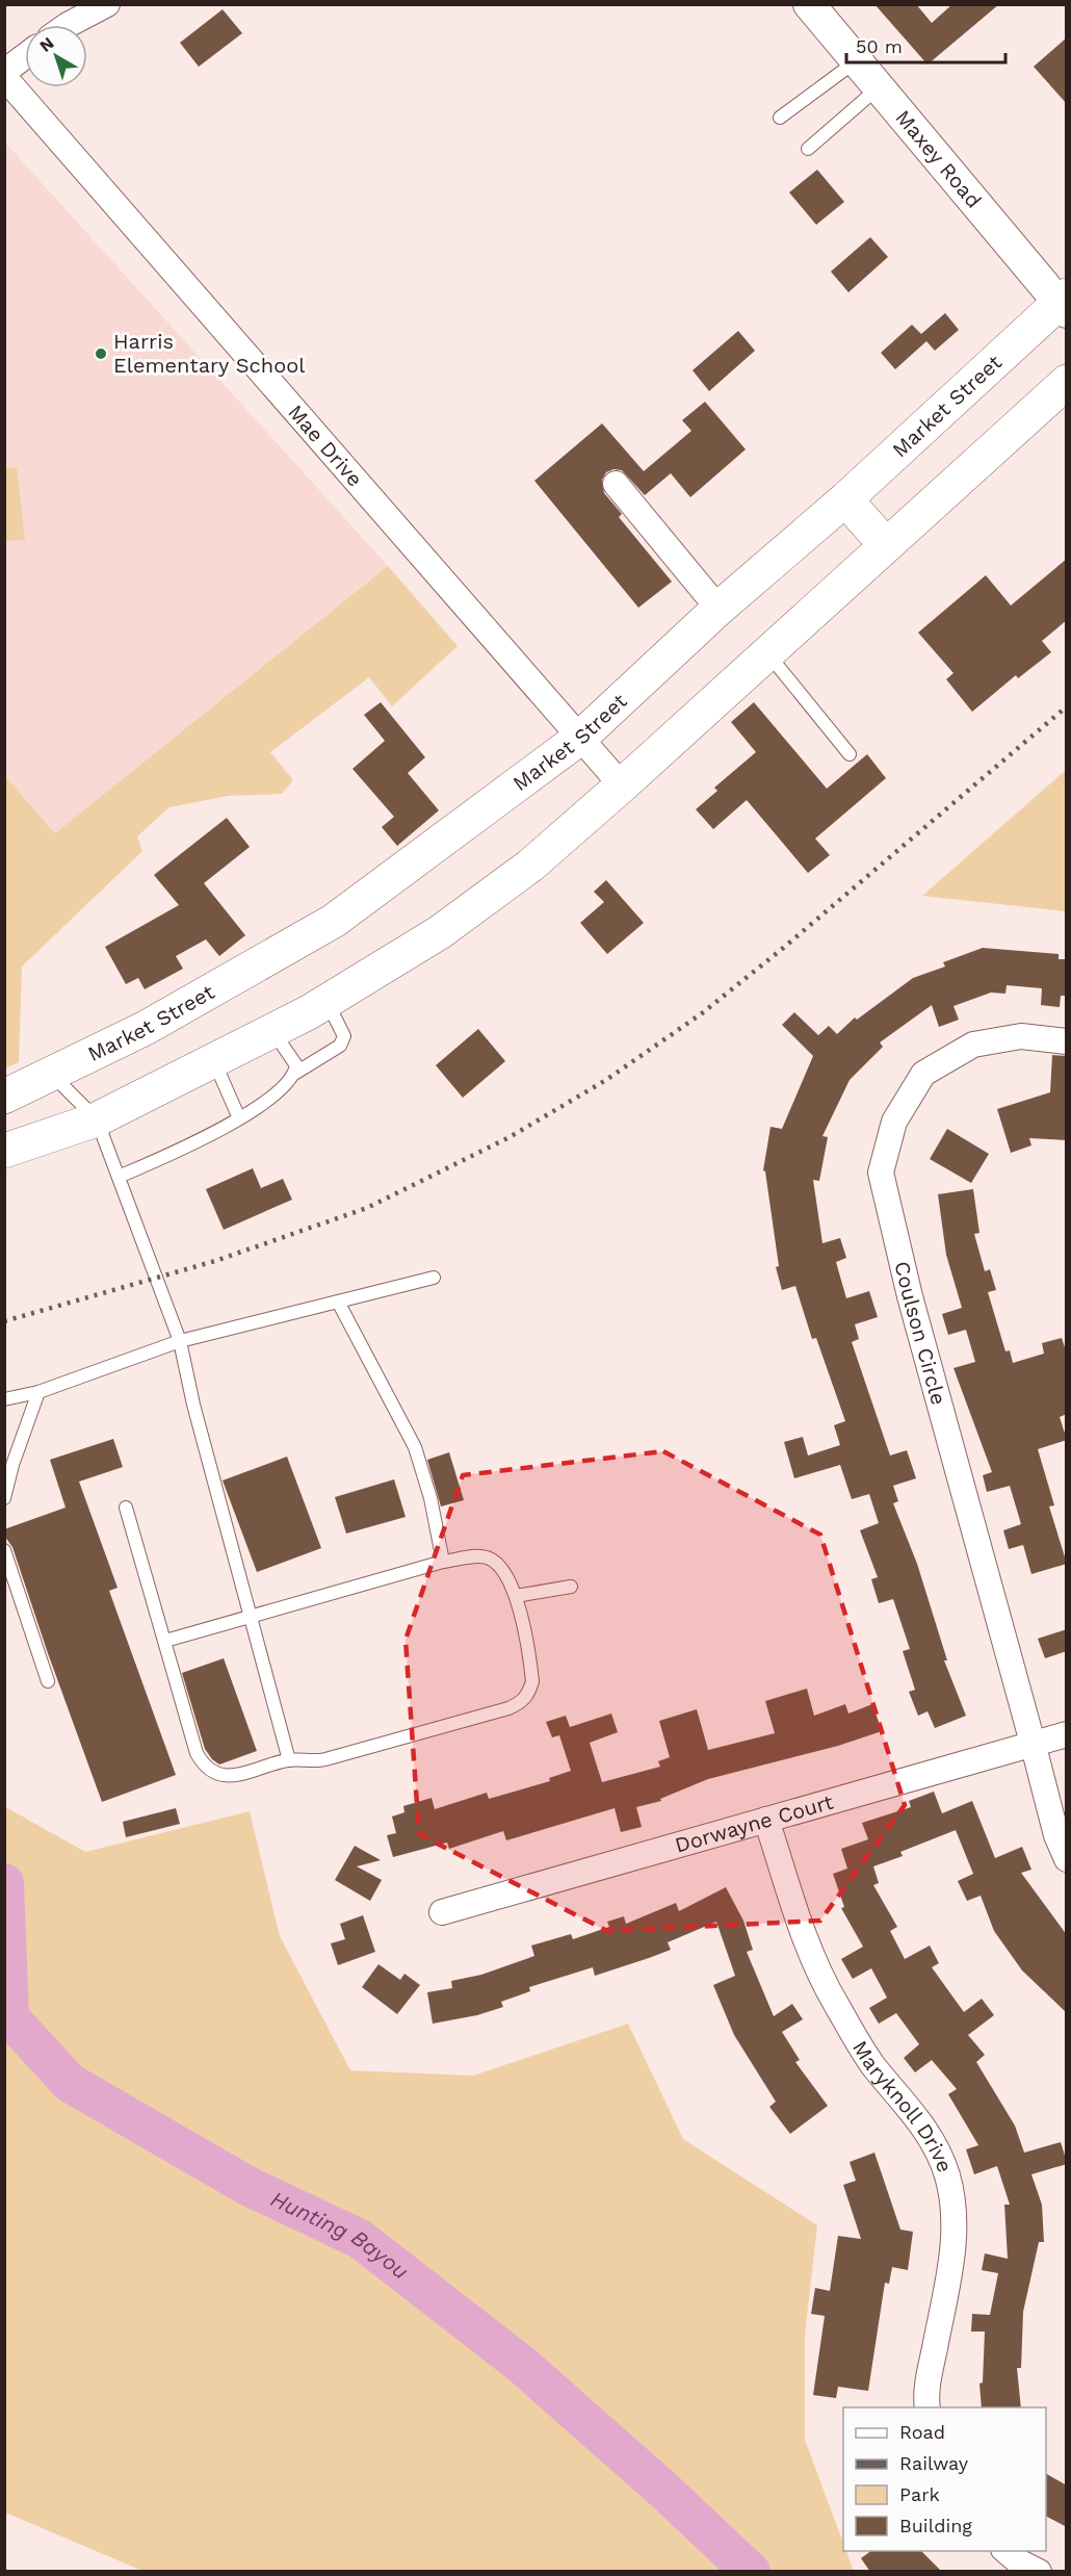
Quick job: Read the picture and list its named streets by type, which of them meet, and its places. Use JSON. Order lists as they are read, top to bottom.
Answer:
{
  "streets": {
    "main road": ["Market Street"],
    "street": [
      "Maxey Road",
      "Mae Drive",
      "Coulson Circle",
      "Dorwayne Court",
      "Maryknoll Drive"
    ]
  },
  "crossings": [
    ["Maxey Road", "Market Street"],
    ["Market Street", "Mae Drive"],
    ["Coulson Circle", "Dorwayne Court"],
    ["Dorwayne Court", "Maryknoll Drive"]
  ],
  "water": ["Hunting Bayou"],
  "places": ["Harris Elementary School"],
  "legend": [
    "Road",
    "Railway",
    "Park",
    "Building"
  ],
  "scale_bar": "50 m",
  "north": "top left"
}
